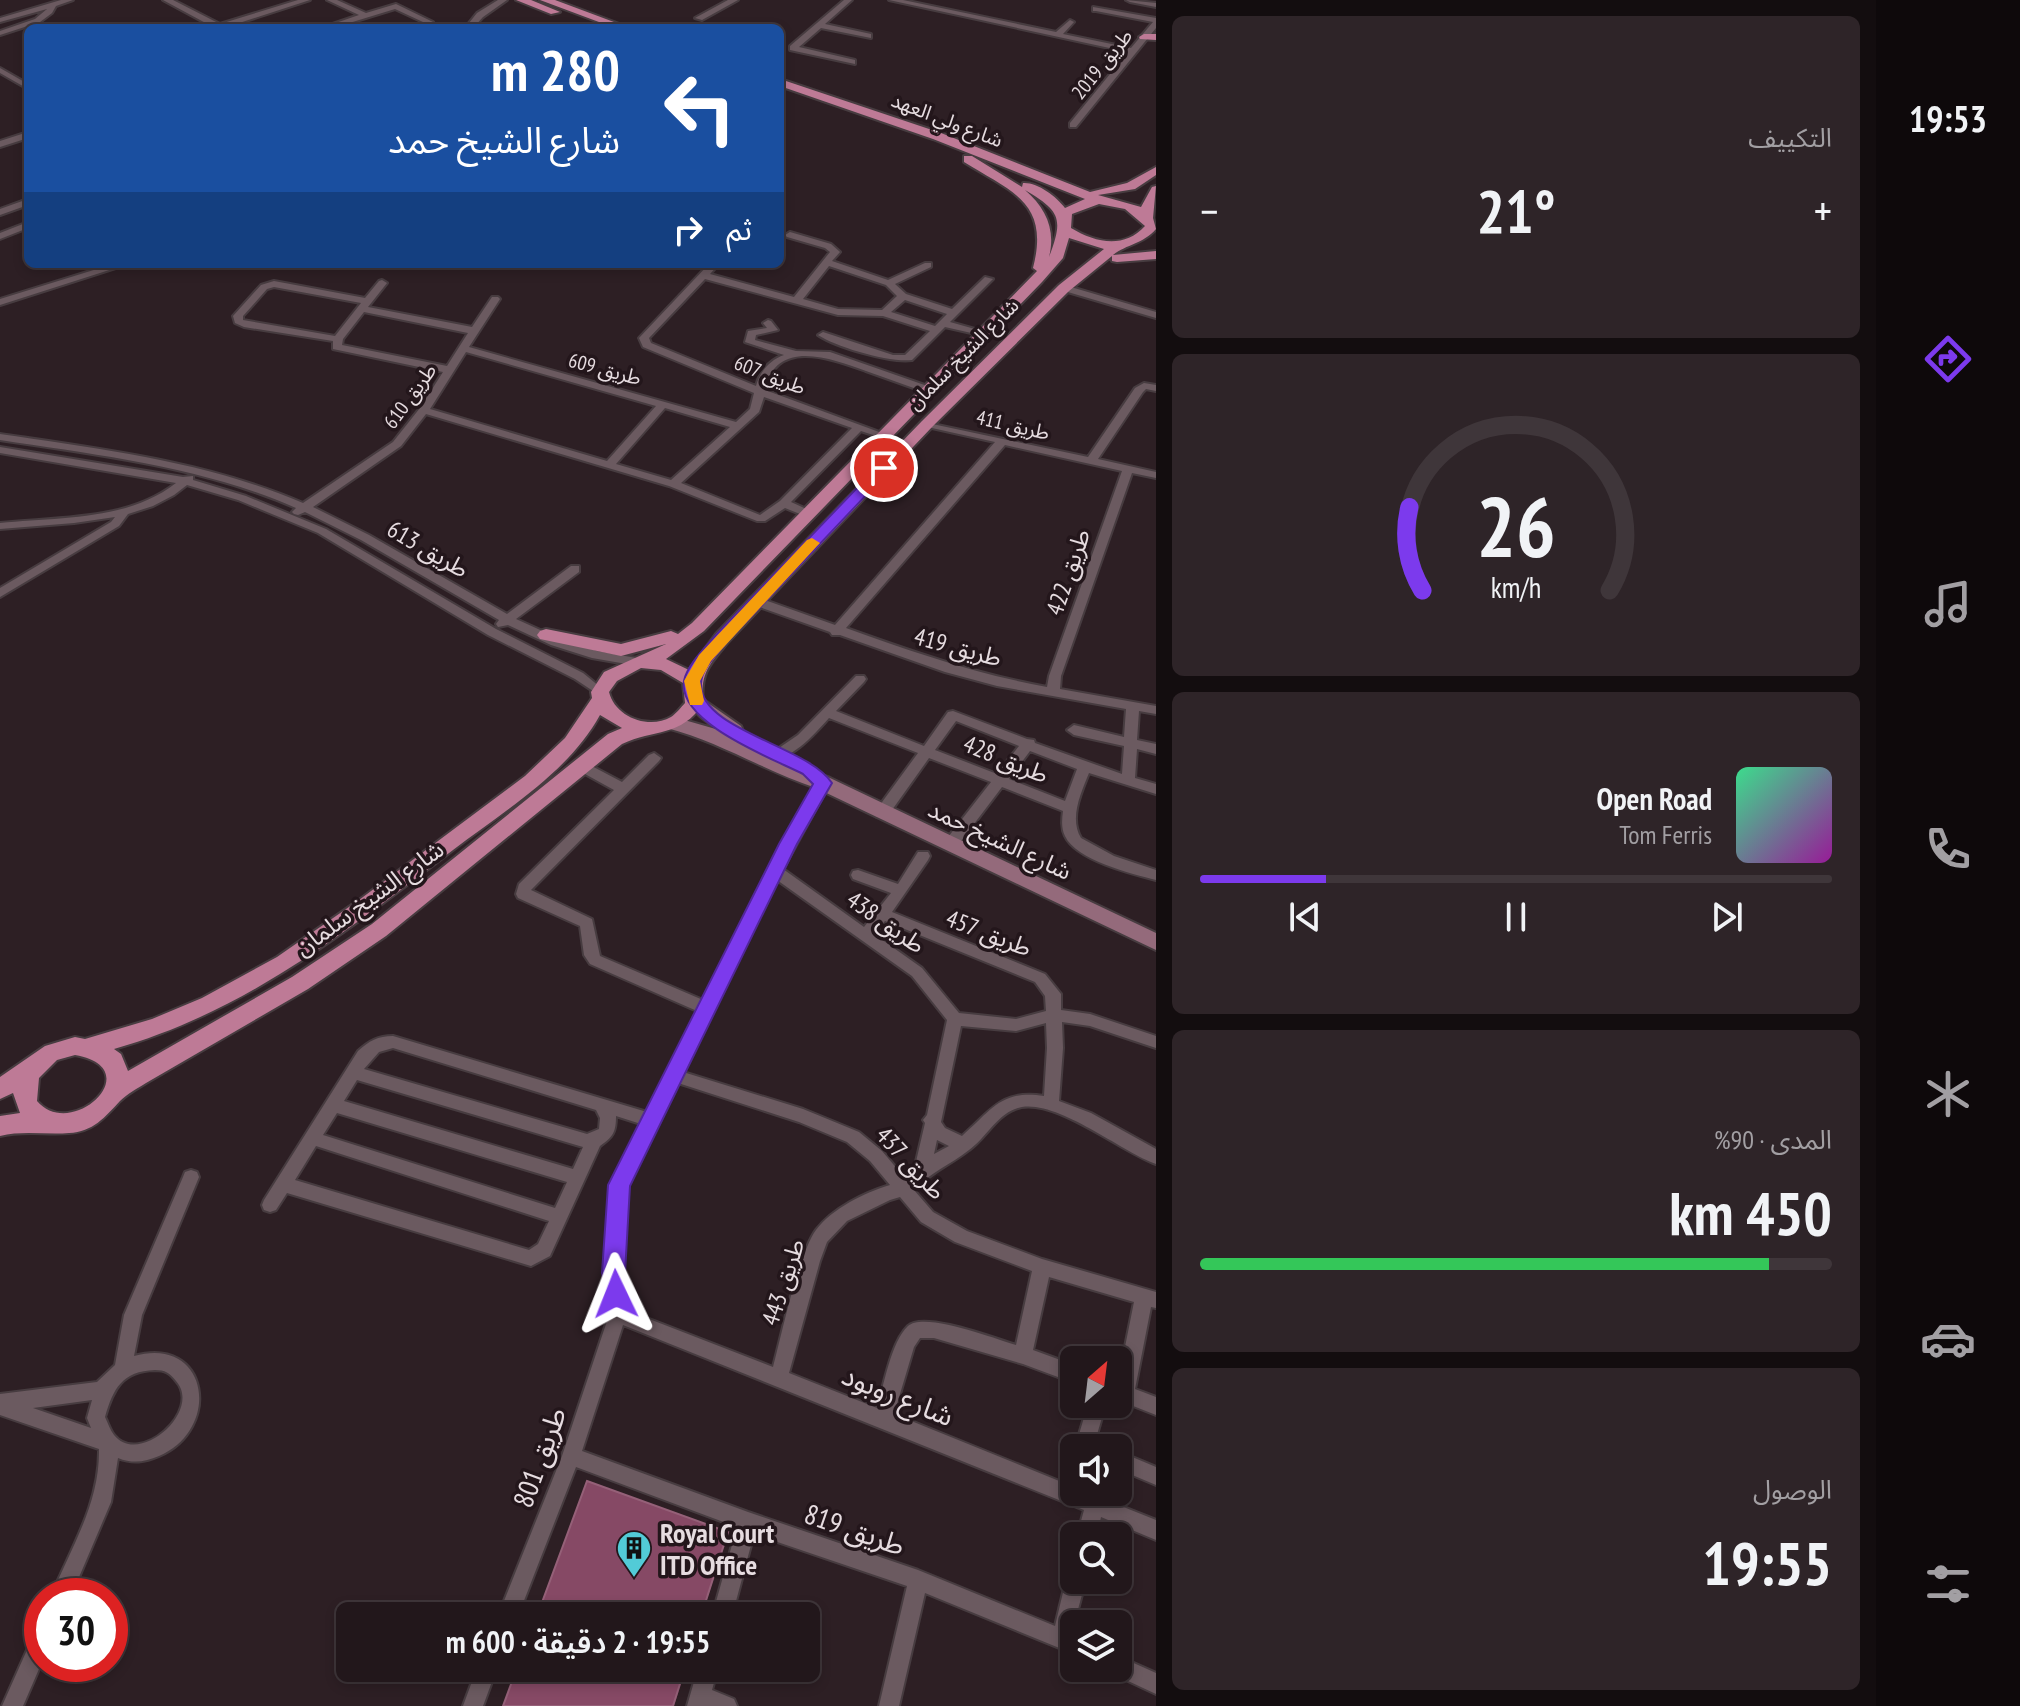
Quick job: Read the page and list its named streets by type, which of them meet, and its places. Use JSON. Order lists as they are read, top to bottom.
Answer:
{
  "streets": {
    "main road": ["شارع ولي العهد", "شارع الشيخ سلمان"],
    "street": [
      "طريق 2019",
      "طريق 609",
      "طريق 607",
      "طريق 610",
      "طريق 411",
      "طريق 613",
      "طريق 422",
      "طريق 419",
      "طريق 428",
      "شارع الشيخ حمد",
      "طريق 438",
      "طريق 457",
      "طريق 437",
      "طريق 443",
      "شارع روبود",
      "طريق 801",
      "طريق 819"
    ]
  },
  "crossings": [
    ["شارع ولي العهد", "شارع الشيخ سلمان"],
    ["شارع الشيخ سلمان", "طريق 607"],
    ["شارع الشيخ سلمان", "طريق 411"],
    ["شارع الشيخ سلمان", "طريق 613"],
    ["شارع الشيخ سلمان", "طريق 419"],
    ["شارع الشيخ سلمان", "شارع الشيخ حمد"],
    ["طريق 609", "طريق 610"],
    ["طريق 610", "طريق 613"],
    ["طريق 411", "طريق 422"],
    ["طريق 613", "شارع الشيخ حمد"],
    ["طريق 422", "طريق 419"],
    ["طريق 428", "شارع الشيخ حمد"],
    ["طريق 457", "طريق 443"],
    ["طريق 437", "طريق 443"],
    ["طريق 443", "شارع روبود"],
    ["شارع روبود", "طريق 801"],
    ["طريق 801", "طريق 819"]
  ],
  "places": {
    "building": ["Royal Court ITD Office"]
  },
  "north": "top right",
  "page": {
    "tabs": "19:53",
    "tile": [
      "التكييف",
      ["المدى · 90%", "450 km"],
      ["الوصول", "19:55"]
    ],
    "turn": ["280 m", "شارع الشيخ حمد"],
    "heat": ["−", "21°", "+"],
    "then": "ثم",
    "song": ["Open Road", "Tom Ferris"],
    "limit": "30",
    "trip": "19:55 · 2 دقيقة · 600 m",
    "gauge": ["26", "km/h"]
  }
}
